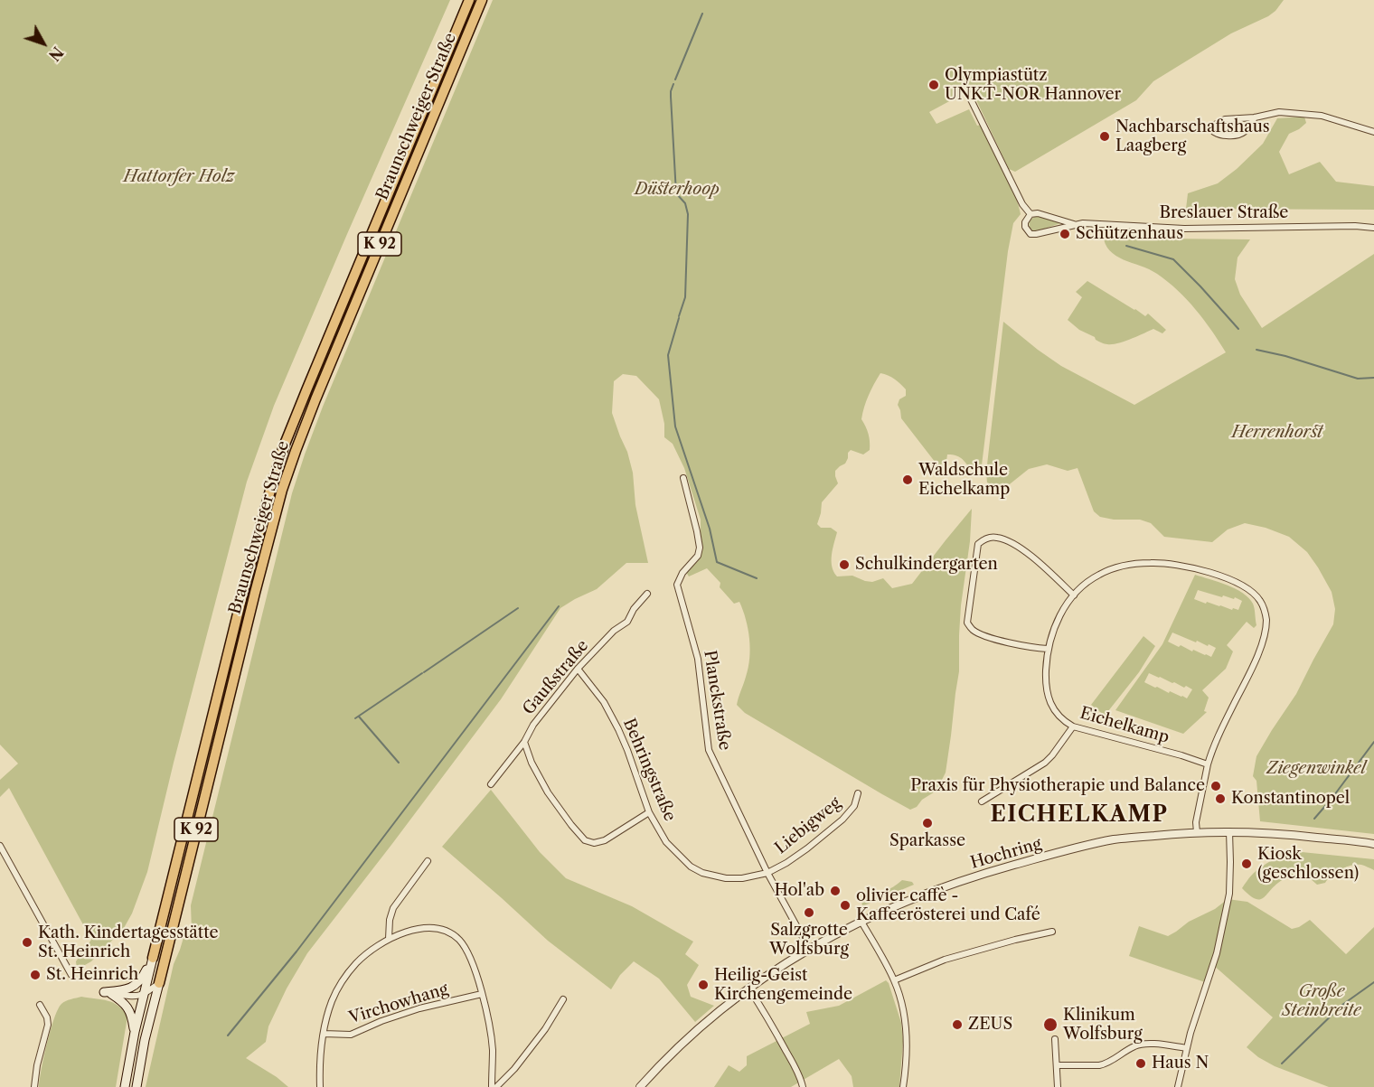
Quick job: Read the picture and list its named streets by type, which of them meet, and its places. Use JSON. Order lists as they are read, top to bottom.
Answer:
{
  "streets": {
    "highway": ["Braunschweiger Straße", "K 92"],
    "street": [
      "Breslauer Straße",
      "Gaußstraße",
      "Planckstraße",
      "Eichelkamp",
      "Behringstraße",
      "Liebigweg",
      "Hochring",
      "Virchowhang"
    ]
  },
  "crossings": [
    ["Gaußstraße", "Behringstraße"],
    ["Planckstraße", "Behringstraße"],
    ["Planckstraße", "Liebigweg"],
    ["Planckstraße", "Hochring"],
    ["Eichelkamp", "Hochring"],
    ["Behringstraße", "Liebigweg"]
  ],
  "districts": ["EICHELKAMP"],
  "parks": [
    "Hattorfer Holz",
    "Düsterhoop",
    "Herrenhorst",
    "Ziegenwinkel",
    "Große Steinbreite"
  ],
  "places": [
    "Olympiastütz UNKT-NOR Hannover",
    "Nachbarschaftshaus Laagberg",
    "Schützenhaus",
    "Waldschule Eichelkamp",
    "Schulkindergarten",
    "Praxis für Physiotherapie und Balance",
    "Konstantinopel",
    "Sparkasse",
    "Kiosk (geschlossen)",
    "Hol'ab",
    "olivier caffè - Kaffeerösterei und Café",
    "Salzgrotte Wolfsburg",
    "Kath. Kindertagesstätte St. Heinrich",
    "St. Heinrich",
    "Heilig-Geist Kirchengemeinde",
    "ZEUS",
    "Klinikum Wolfsburg",
    "Haus N"
  ],
  "north": "bottom right"
}
